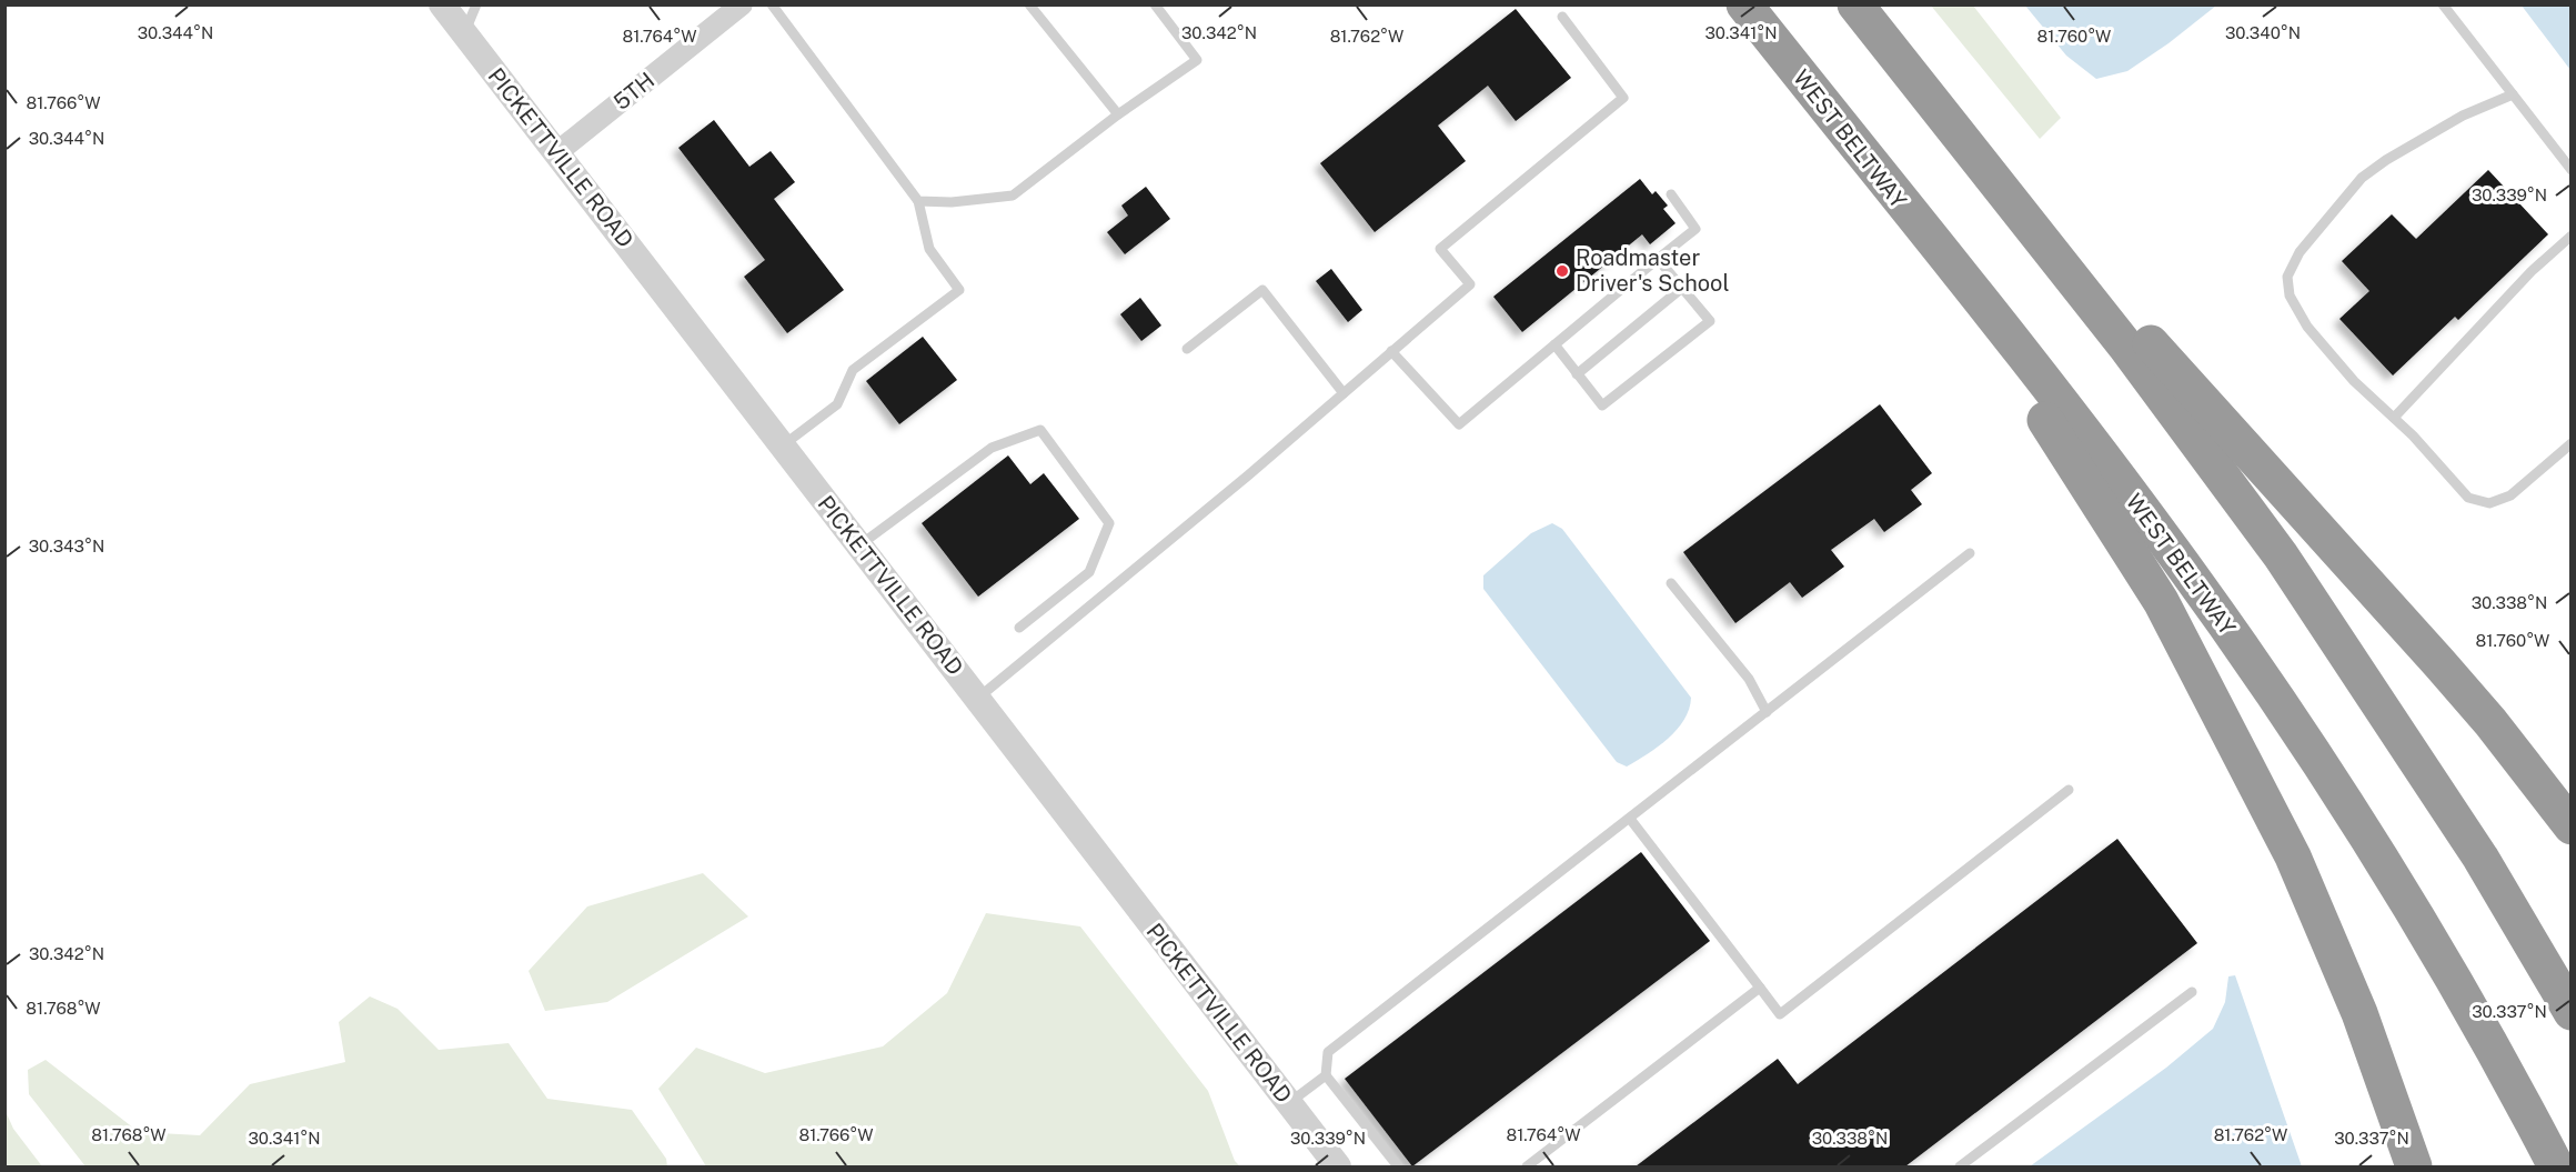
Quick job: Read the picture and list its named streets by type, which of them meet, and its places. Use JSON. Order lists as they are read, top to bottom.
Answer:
{
  "streets": {
    "highway": ["WEST BELTWAY"],
    "street": ["5TH", "PICKETTVILLE ROAD"]
  },
  "crossings": [
    ["5TH", "PICKETTVILLE ROAD"]
  ],
  "places": ["Roadmaster Driver's School"],
  "coordinates": [
    "30.344°N",
    "30.342°N",
    "30.341°N",
    "30.340°N",
    "81.764°W",
    "81.762°W",
    "81.760°W",
    "81.766°W",
    "30.339°N",
    "30.343°N",
    "30.338°N",
    "81.768°W",
    "30.337°N"
  ]
}
